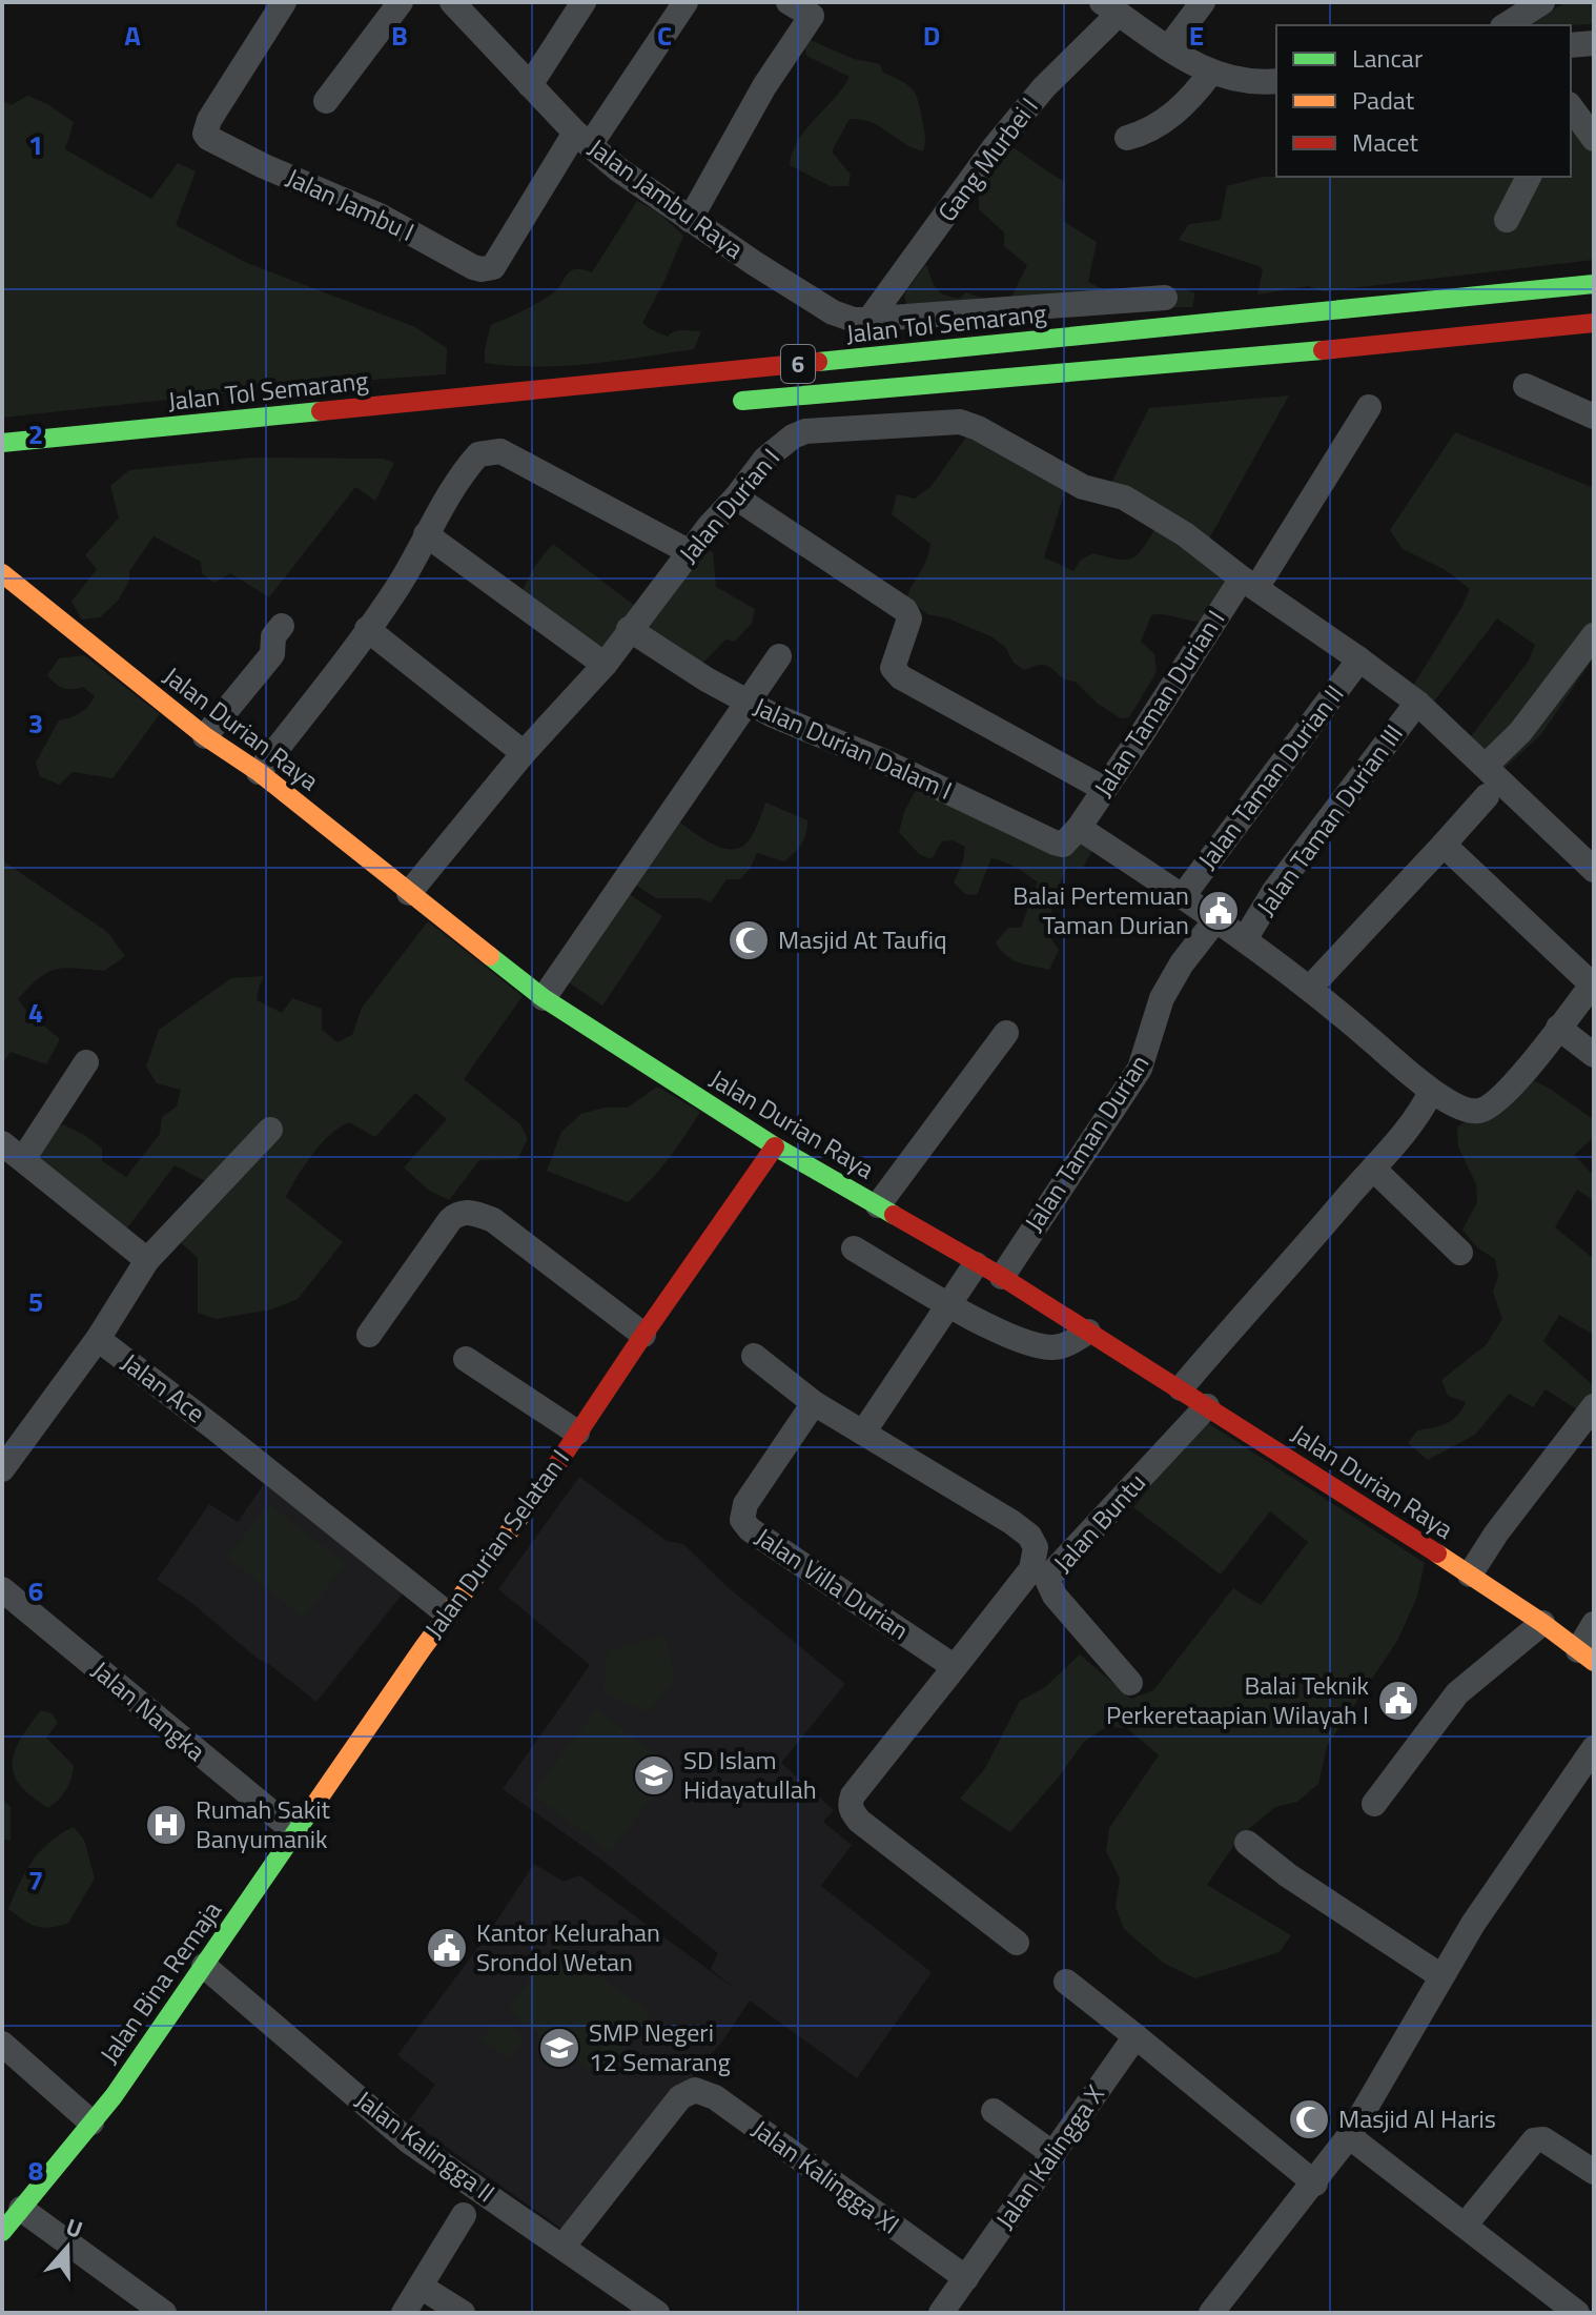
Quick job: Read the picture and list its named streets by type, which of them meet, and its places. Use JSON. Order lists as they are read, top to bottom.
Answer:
{
  "streets": {
    "main road": [
      "Jalan Tol Semarang",
      "6",
      "Jalan Durian Raya",
      "Jalan Durian Selatan I",
      "Jalan Bina Remaja"
    ],
    "street": [
      "Gang Murbei I",
      "Jalan Jambu Raya",
      "Jalan Jambu I",
      "Jalan Durian I",
      "Jalan Taman Durian I",
      "Jalan Durian Dalam I",
      "Jalan Taman Durian II",
      "Jalan Taman Durian III",
      "Jalan Taman Durian",
      "Jalan Ace",
      "Jalan Buntu",
      "Jalan Villa Durian",
      "Jalan Nangka",
      "Jalan Kalingga II",
      "Jalan Kalingga X",
      "Jalan Kalingga XI"
    ]
  },
  "crossings": [
    ["Gang Murbei I", "Jalan Jambu Raya"],
    ["Jalan Jambu Raya", "Jalan Jambu I"],
    ["Jalan Durian I", "Jalan Taman Durian I"],
    ["Jalan Durian I", "Jalan Durian Raya"],
    ["Jalan Durian I", "Jalan Durian Dalam I"],
    ["Jalan Taman Durian I", "Jalan Durian Dalam I"],
    ["Jalan Durian Raya", "Jalan Taman Durian"],
    ["Jalan Durian Raya", "Jalan Buntu"],
    ["Jalan Durian Raya", "Jalan Durian Selatan I"],
    ["Jalan Ace", "Jalan Durian Selatan I"],
    ["Jalan Durian Selatan I", "Jalan Bina Remaja"],
    ["Jalan Nangka", "Jalan Bina Remaja"],
    ["Jalan Bina Remaja", "Jalan Kalingga II"],
    ["Jalan Kalingga II", "Jalan Kalingga XI"],
    ["Jalan Kalingga X", "Jalan Kalingga XI"]
  ],
  "places": {
    "public building": ["Balai Pertemuan Taman Durian", "Balai Teknik Perkeretaapian Wilayah I", "Kantor Kelurahan Srondol Wetan"],
    "mosque": ["Masjid At Taufiq", "Masjid Al Haris"],
    "school or university": ["SD Islam Hidayatullah", "SMP Negeri 12 Semarang"],
    "hospital": ["Rumah Sakit Banyumanik"]
  },
  "legend": ["Lancar", "Padat", "Macet"],
  "north": "top",
  "grid": {
    "columns": [
      "A",
      "B",
      "C",
      "D",
      "E"
    ],
    "rows": [
      "1",
      "2",
      "3",
      "4",
      "5",
      "6",
      "7",
      "8"
    ]
  }
}
